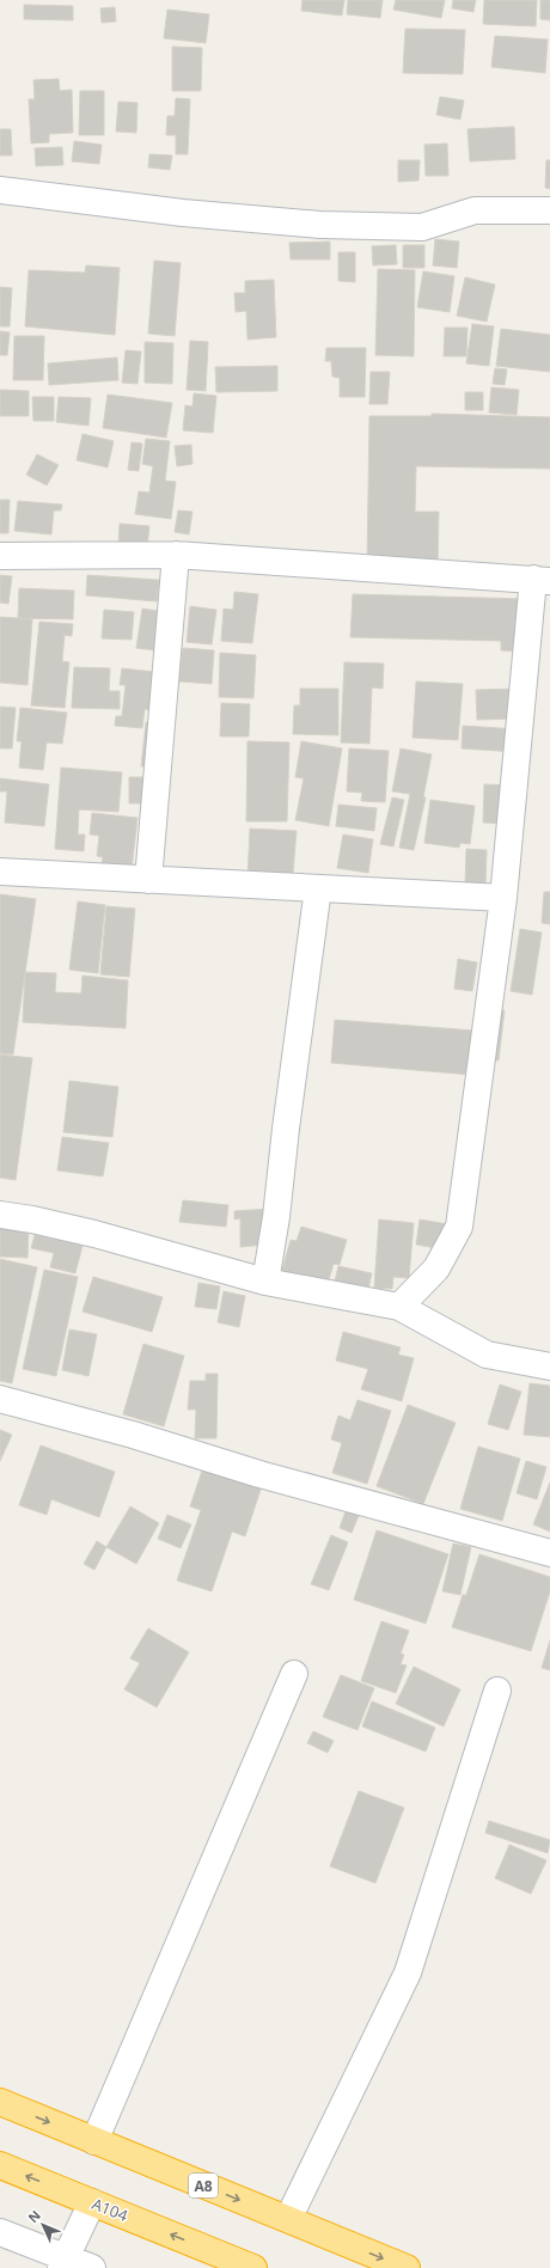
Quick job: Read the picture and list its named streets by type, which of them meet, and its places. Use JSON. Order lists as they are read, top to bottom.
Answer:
{
  "streets": {
    "highway": ["A8", "A104"]
  },
  "north": "top left"
}
